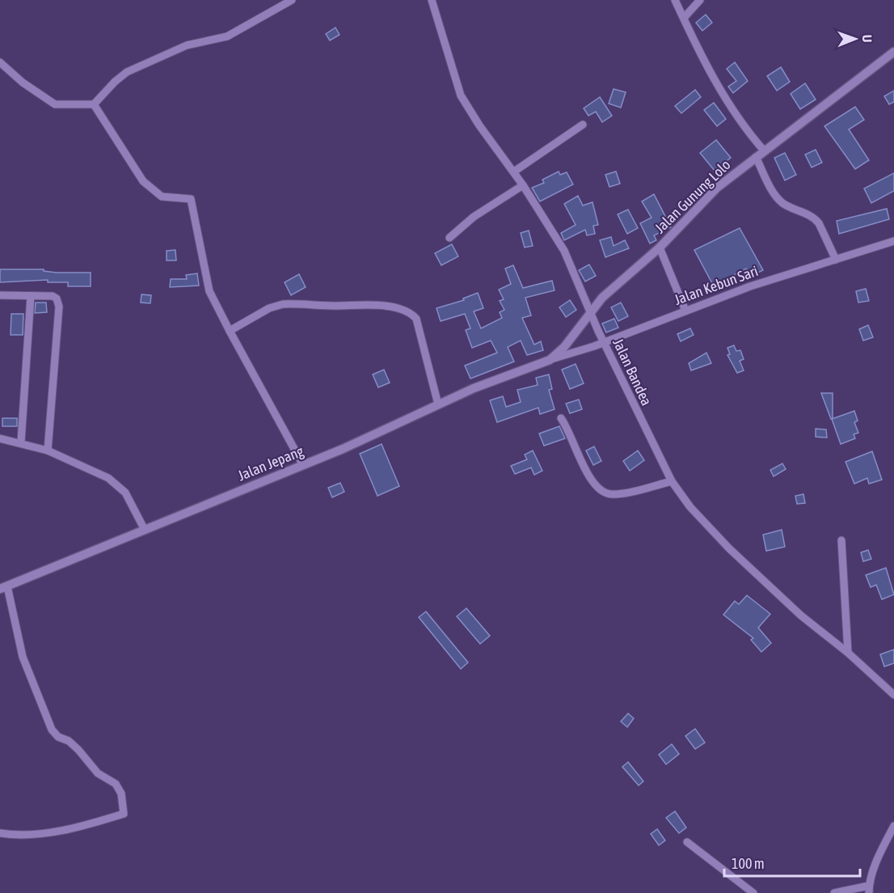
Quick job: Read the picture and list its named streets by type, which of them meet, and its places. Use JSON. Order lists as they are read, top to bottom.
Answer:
{
  "streets": {
    "street": [
      "Jalan Gunung Lolo",
      "Jalan Kebun Sari",
      "Jalan Bandea",
      "Jalan Jepang"
    ]
  },
  "crossings": [
    ["Jalan Gunung Lolo", "Jalan Kebun Sari"],
    ["Jalan Gunung Lolo", "Jalan Bandea"],
    ["Jalan Gunung Lolo", "Jalan Jepang"],
    ["Jalan Kebun Sari", "Jalan Bandea"],
    ["Jalan Kebun Sari", "Jalan Jepang"]
  ],
  "scale_bar": "100 m",
  "north": "right"
}
